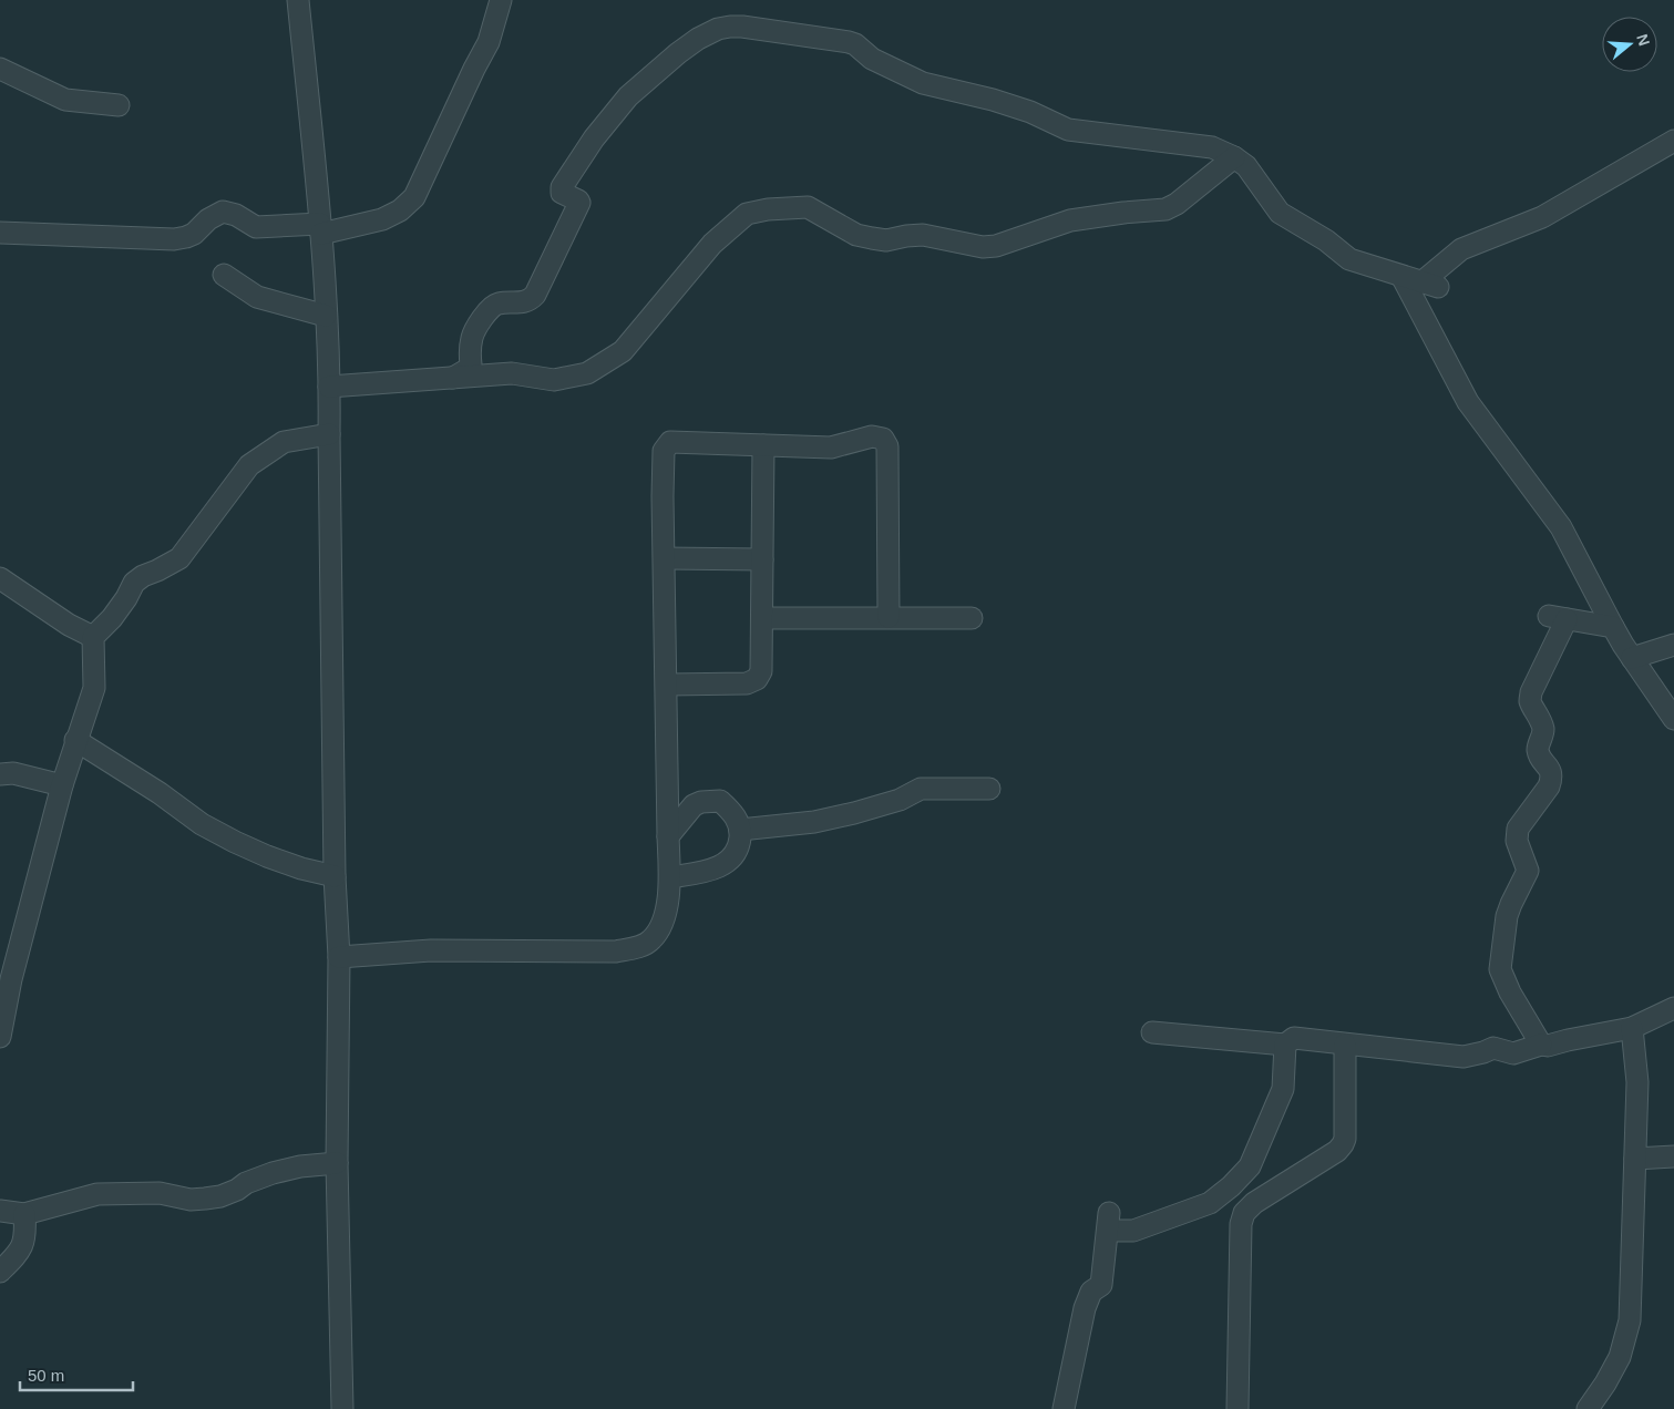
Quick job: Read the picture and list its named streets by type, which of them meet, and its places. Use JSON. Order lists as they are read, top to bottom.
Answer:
{
  "scale_bar": "50 m",
  "north": "right"
}
